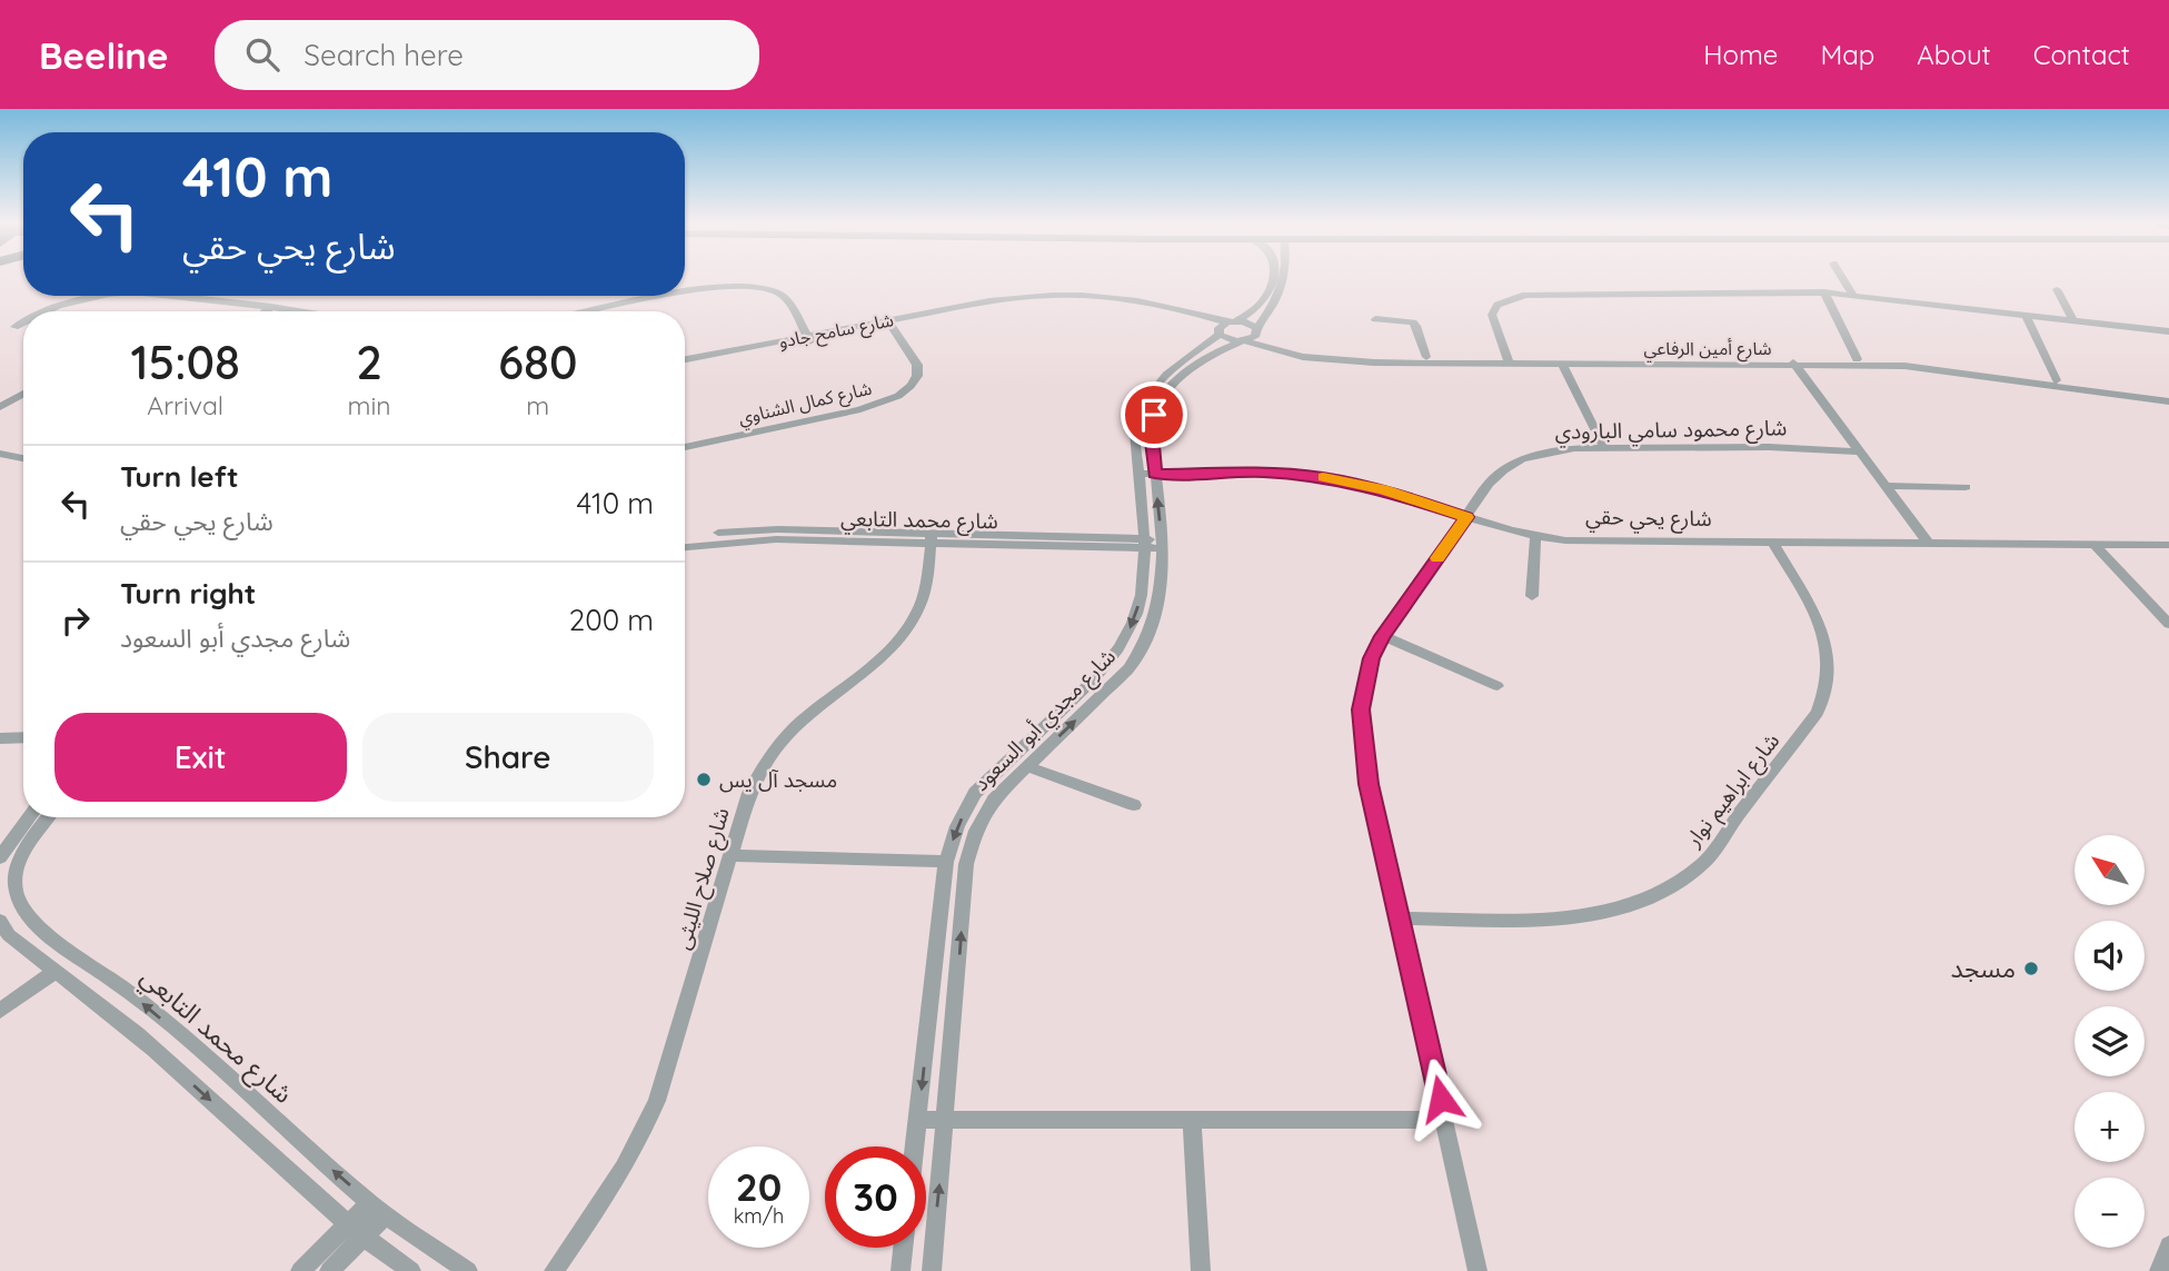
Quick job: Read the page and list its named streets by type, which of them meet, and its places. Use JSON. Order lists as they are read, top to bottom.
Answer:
{
  "streets": {
    "street": [
      "شارع سامح جادو",
      "شارع أمين الرفاعي",
      "شارع كمال الشناوي",
      "شارع محمود سامي البارودي",
      "شارع يحي حقي",
      "شارع محمد التابعي",
      "شارع مجدي أبو السعود",
      "شارع ابراهيم نوار",
      "شارع صلاح الليثى"
    ]
  },
  "crossings": [
    ["شارع سامح جادو", "شارع كمال الشناوي"],
    ["شارع سامح جادو", "شارع مجدي أبو السعود"],
    ["شارع أمين الرفاعي", "شارع مجدي أبو السعود"],
    ["شارع محمود سامي البارودي", "شارع يحي حقي"],
    ["شارع محمود سامي البارودي", "شارع ابراهيم نوار"],
    ["شارع يحي حقي", "شارع مجدي أبو السعود"],
    ["شارع يحي حقي", "شارع ابراهيم نوار"],
    ["شارع محمد التابعي", "شارع مجدي أبو السعود"],
    ["شارع محمد التابعي", "شارع صلاح الليثى"]
  ],
  "places": ["مسجد آل يس", "مسجد"],
  "north": "top left",
  "page": {
    "header": "Beeline",
    "search": "Search here",
    "nav": [
      "Home",
      "Map",
      "About",
      "Contact"
    ],
    "turn": ["410 m", "شارع يحي حقي"],
    "eta": [
      "15:08",
      "Arrival",
      "2",
      "min",
      "680",
      "m"
    ],
    "list": [
      {
        "name": "Turn left",
        "note": "شارع يحي حقي",
        "value": "410 m"
      },
      {
        "name": "Turn right",
        "note": "شارع مجدي أبو السعود",
        "value": "200 m"
      }
    ],
    "buttons": ["Exit", "Share"],
    "map_buttons": ["+", "−"],
    "speed": "20 km/h",
    "limit": "30"
  }
}
